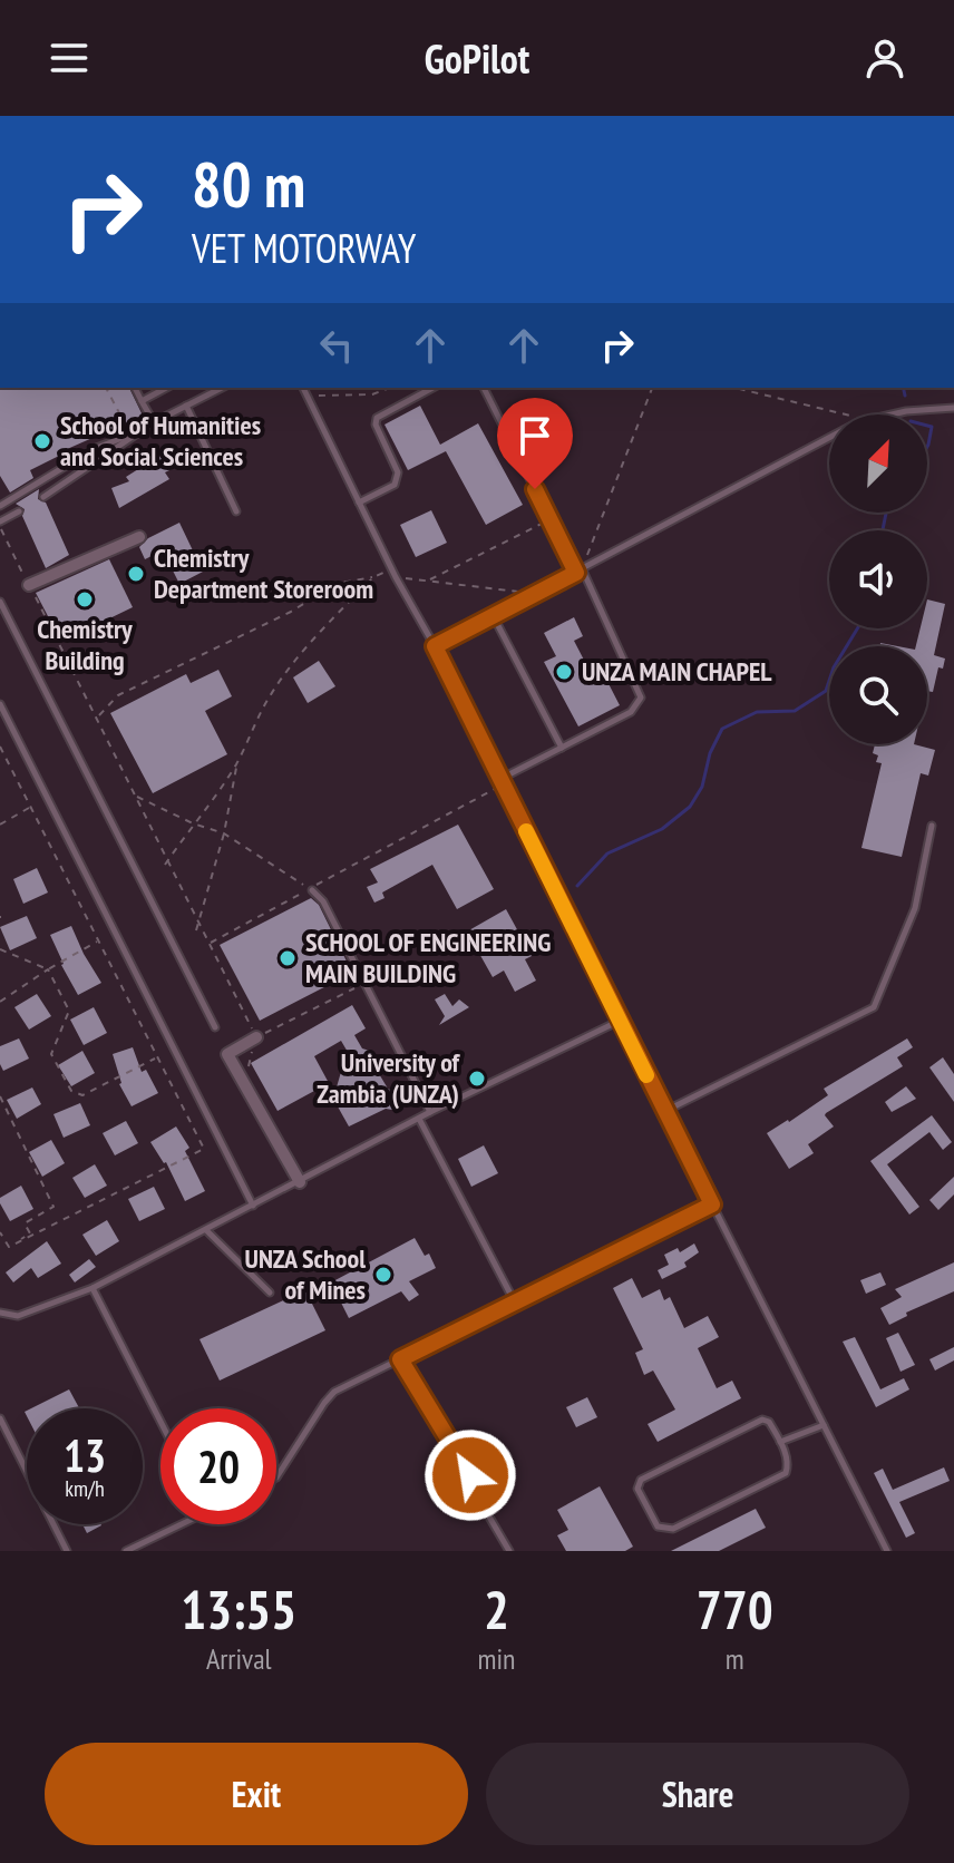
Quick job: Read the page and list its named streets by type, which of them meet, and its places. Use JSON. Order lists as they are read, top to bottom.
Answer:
{
  "places": [
    "School of Humanities and Social Sciences",
    "Chemistry Department Storeroom",
    "Chemistry Building",
    "UNZA MAIN CHAPEL",
    "SCHOOL OF ENGINEERING MAIN BUILDING",
    "University of Zambia (UNZA)",
    "UNZA School of Mines"
  ],
  "north": "top right",
  "page": {
    "header": "GoPilot",
    "turn": ["80 m", "VET MOTORWAY"],
    "speed": "13 km/h",
    "limit": "20",
    "eta": [
      "13:55",
      "Arrival",
      "2",
      "min",
      "770",
      "m"
    ],
    "buttons": ["Exit", "Share"]
  }
}
